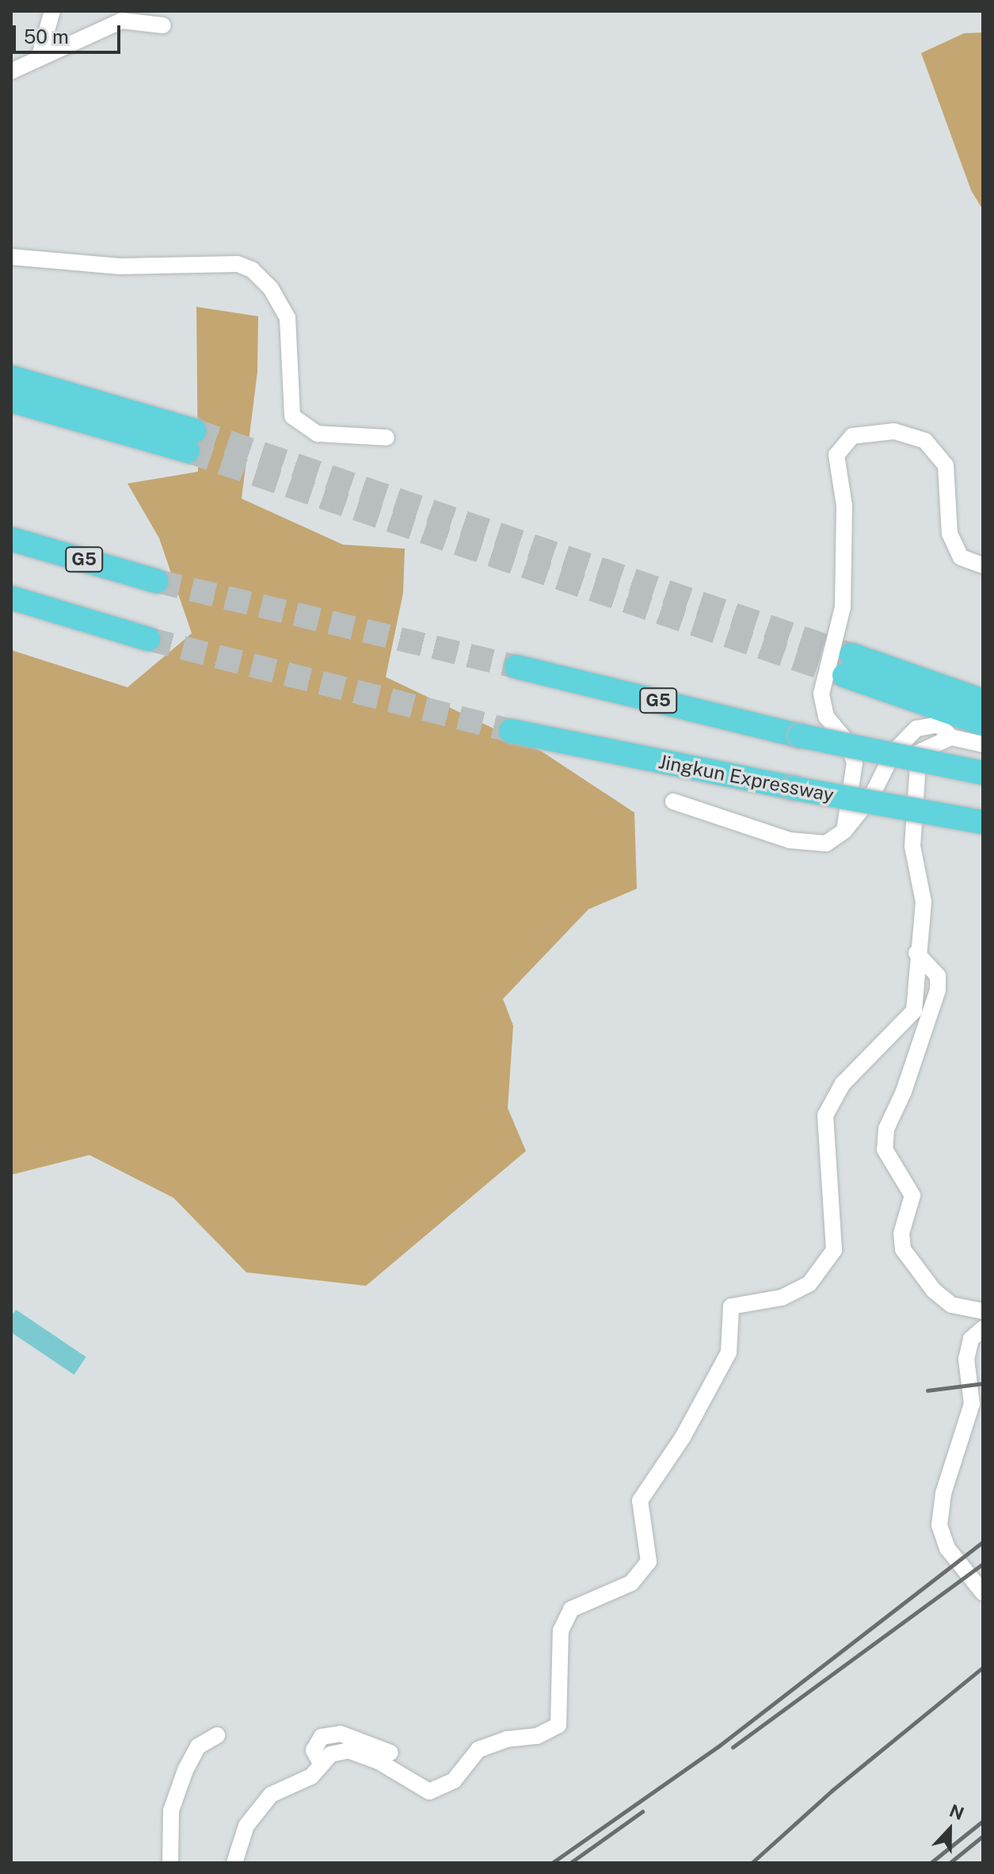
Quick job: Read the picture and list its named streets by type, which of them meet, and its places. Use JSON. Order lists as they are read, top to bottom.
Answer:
{
  "streets": {
    "highway": ["G5", "Jingkun Expressway"]
  },
  "scale_bar": "50 m",
  "north": "top"
}
